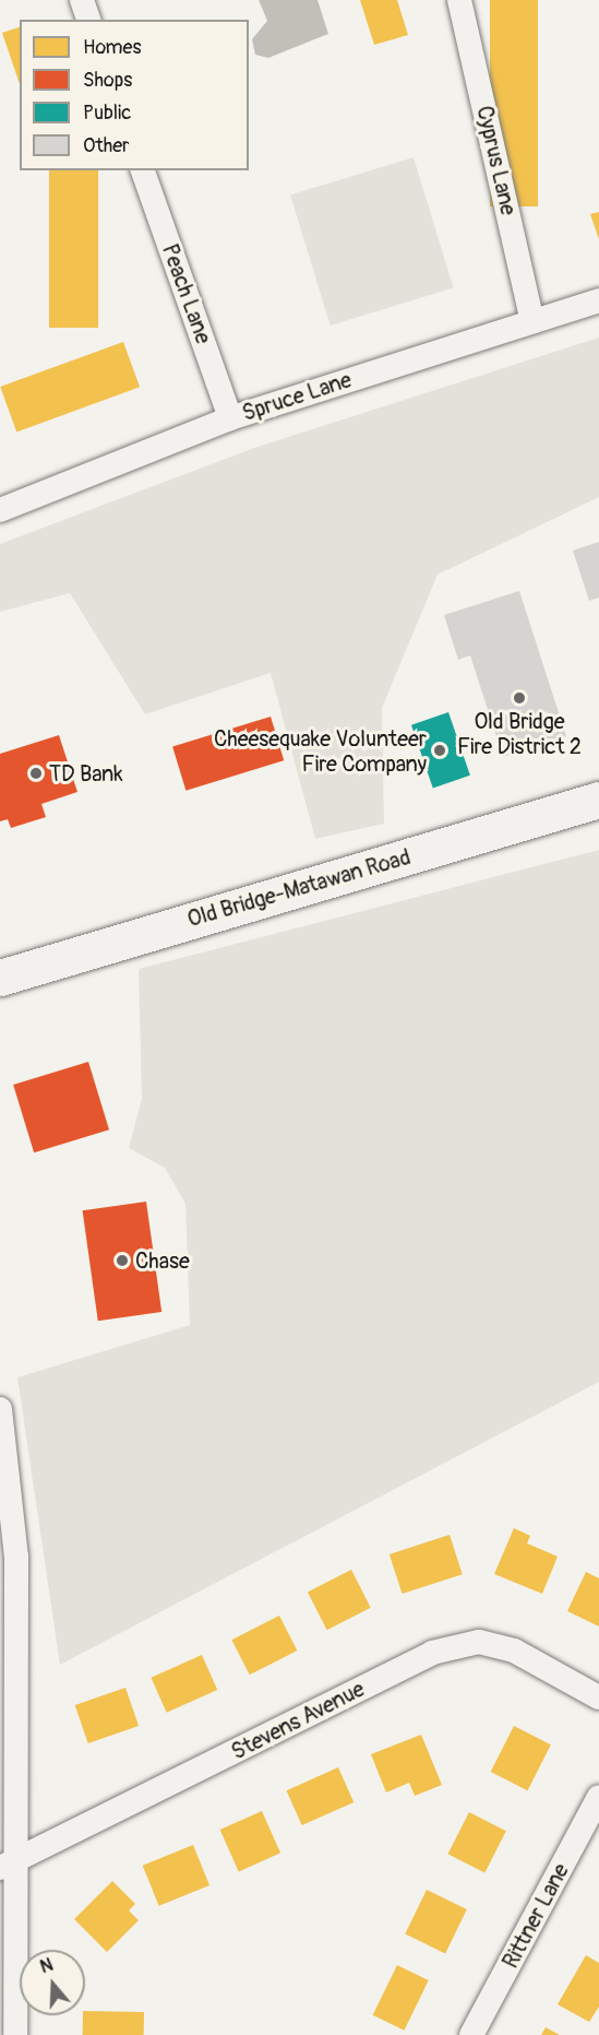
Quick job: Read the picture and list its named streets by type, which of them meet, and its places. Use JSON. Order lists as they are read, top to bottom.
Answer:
{
  "streets": {
    "main road": ["Old Bridge-Matawan Road"],
    "street": [
      "Cyprus Lane",
      "Peach Lane",
      "Spruce Lane",
      "Stevens Avenue",
      "Rittner Lane"
    ]
  },
  "crossings": [
    ["Cyprus Lane", "Spruce Lane"],
    ["Peach Lane", "Spruce Lane"]
  ],
  "places": [
    "Old Bridge Fire District 2",
    "Cheesequake Volunteer Fire Company",
    "TD Bank",
    "Chase"
  ],
  "legend": [
    "Homes",
    "Shops",
    "Public",
    "Other"
  ],
  "north": "top"
}
